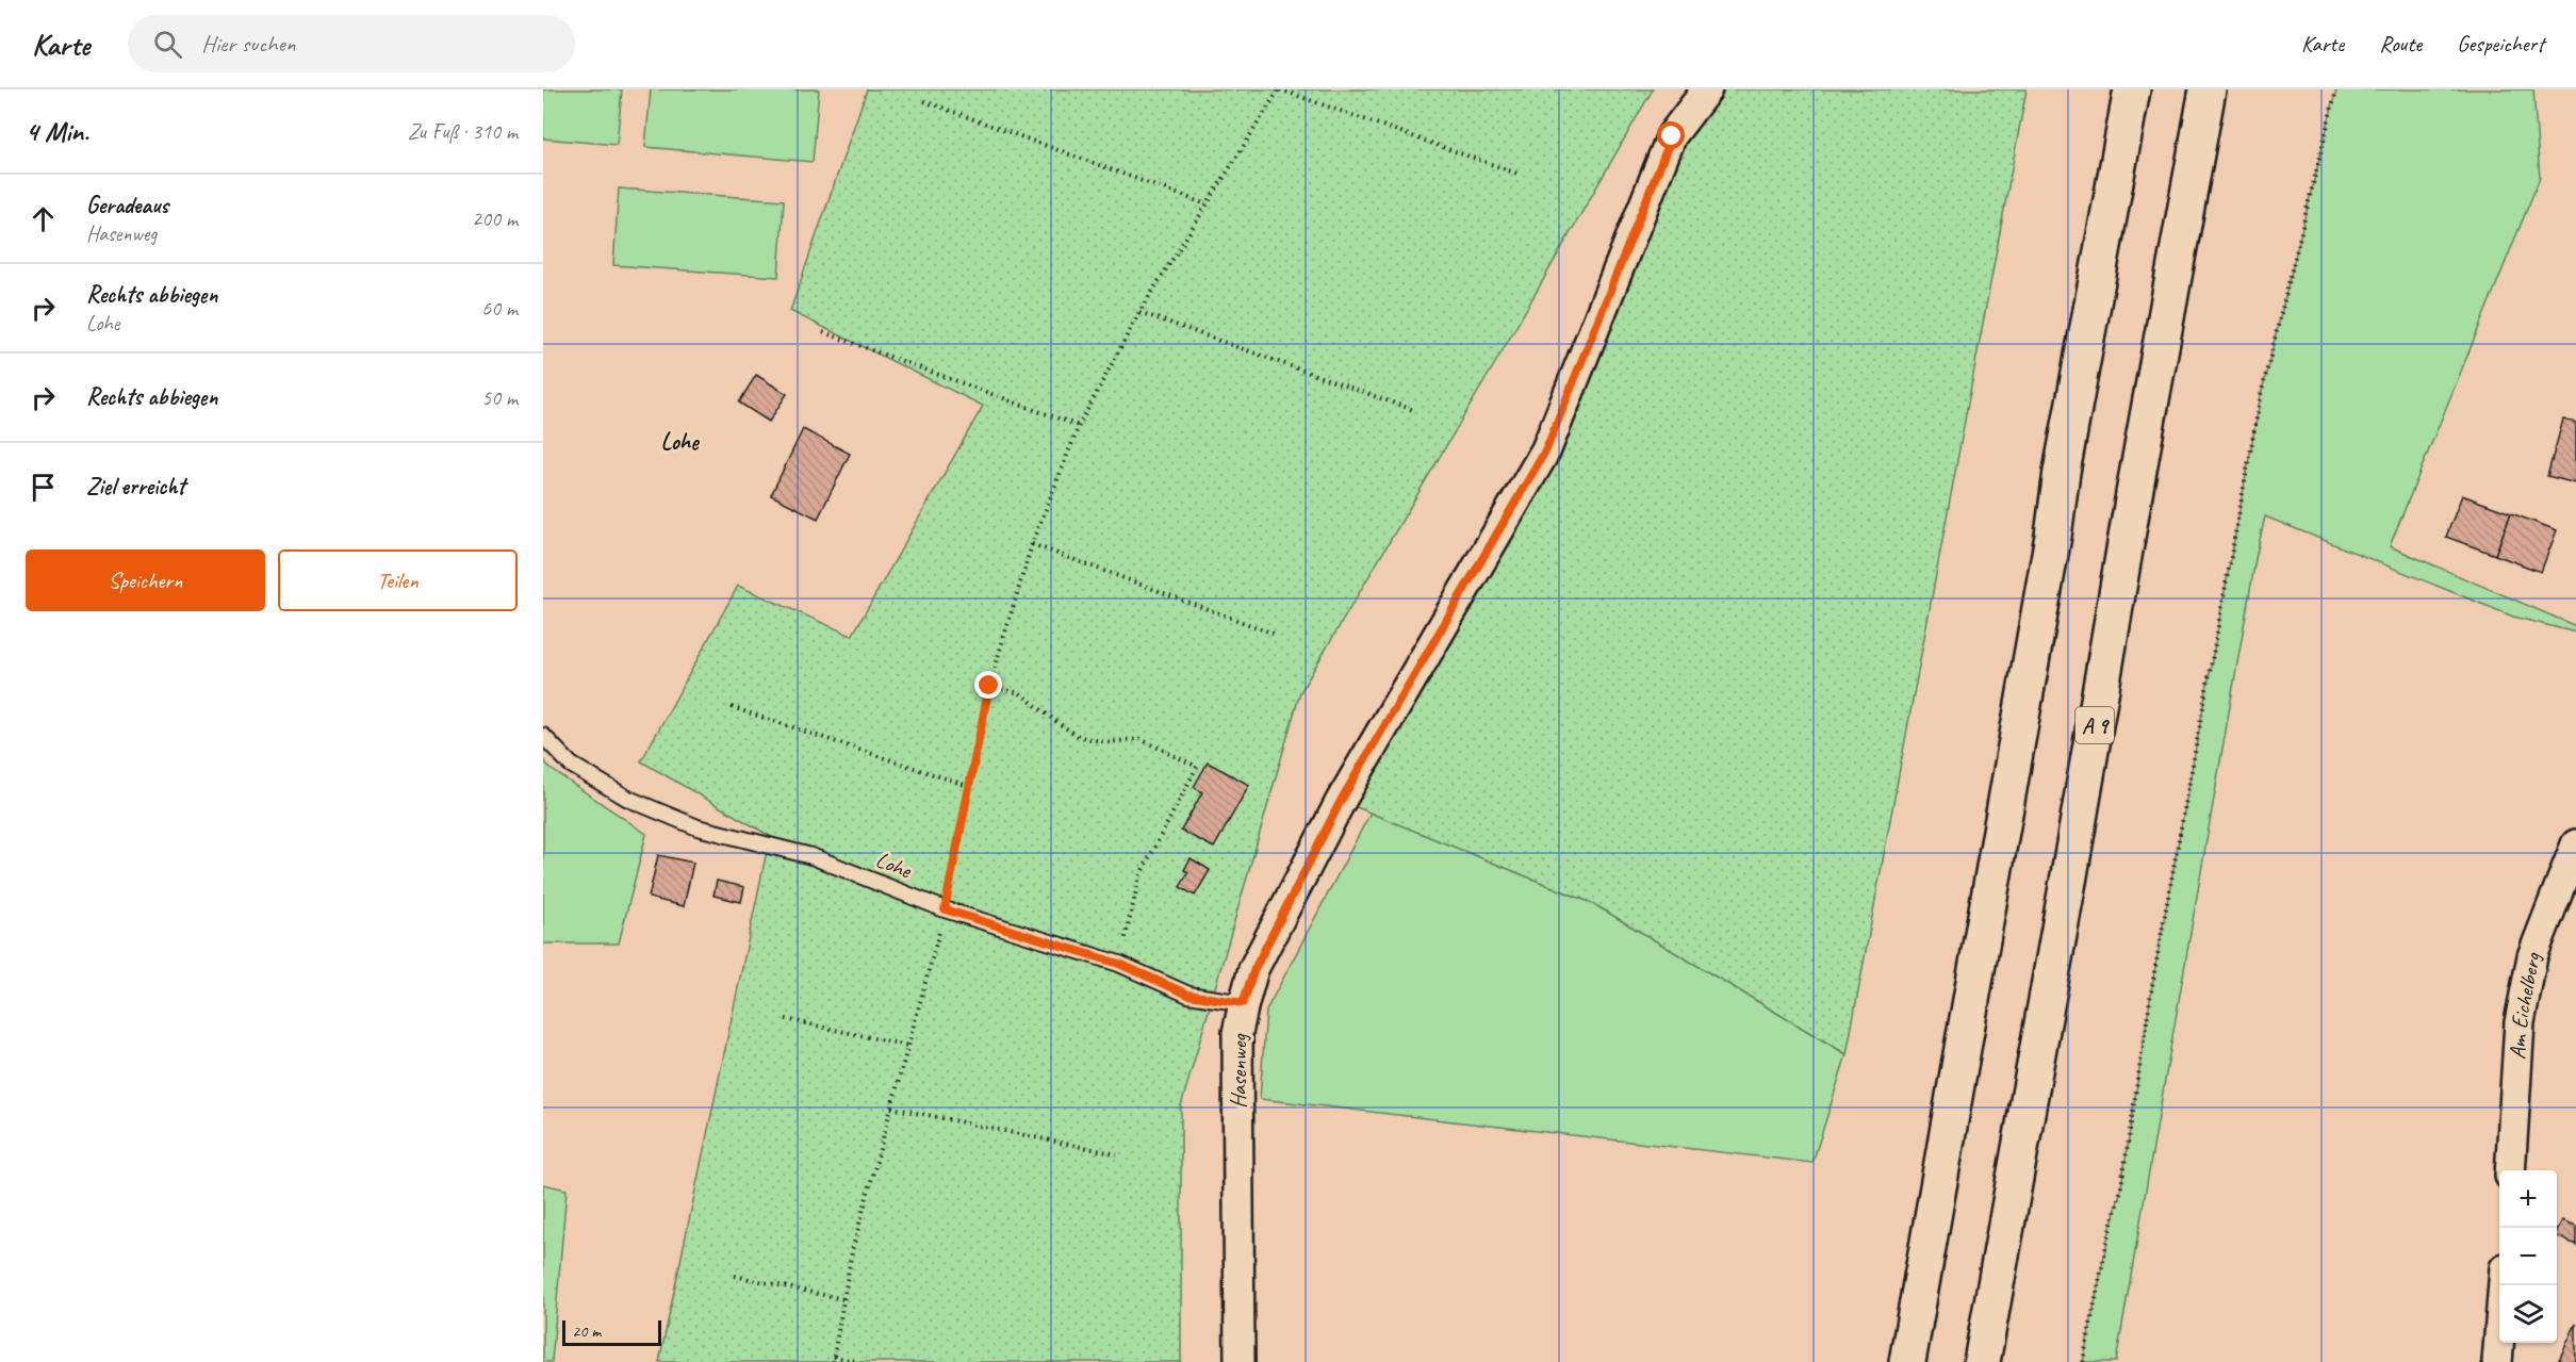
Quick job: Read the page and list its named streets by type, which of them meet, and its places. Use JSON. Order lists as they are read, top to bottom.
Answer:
{
  "streets": {
    "highway": ["A 9"],
    "street": ["Am Eichelberg", "Hasenweg"],
    "lane": ["Lohe"]
  },
  "crossings": [
    ["Lohe", "Hasenweg"]
  ],
  "districts": ["Lohe"],
  "scale_bar": "20 m",
  "page": {
    "header": "Karte",
    "search": "Hier suchen",
    "nav": ["Karte", "Route", "Gespeichert"],
    "heading": ["4 Min.", "Zu Fuß · 310 m"],
    "list": [
      ["Geradeaus", "Hasenweg", "200 m"],
      ["Rechts abbiegen", "Lohe", "60 m"],
      ["Rechts abbiegen", "50 m"],
      "Ziel erreicht"
    ],
    "buttons": ["Speichern", "Teilen"],
    "map_buttons": ["+", "−"],
    "scale": "20 m"
  }
}
